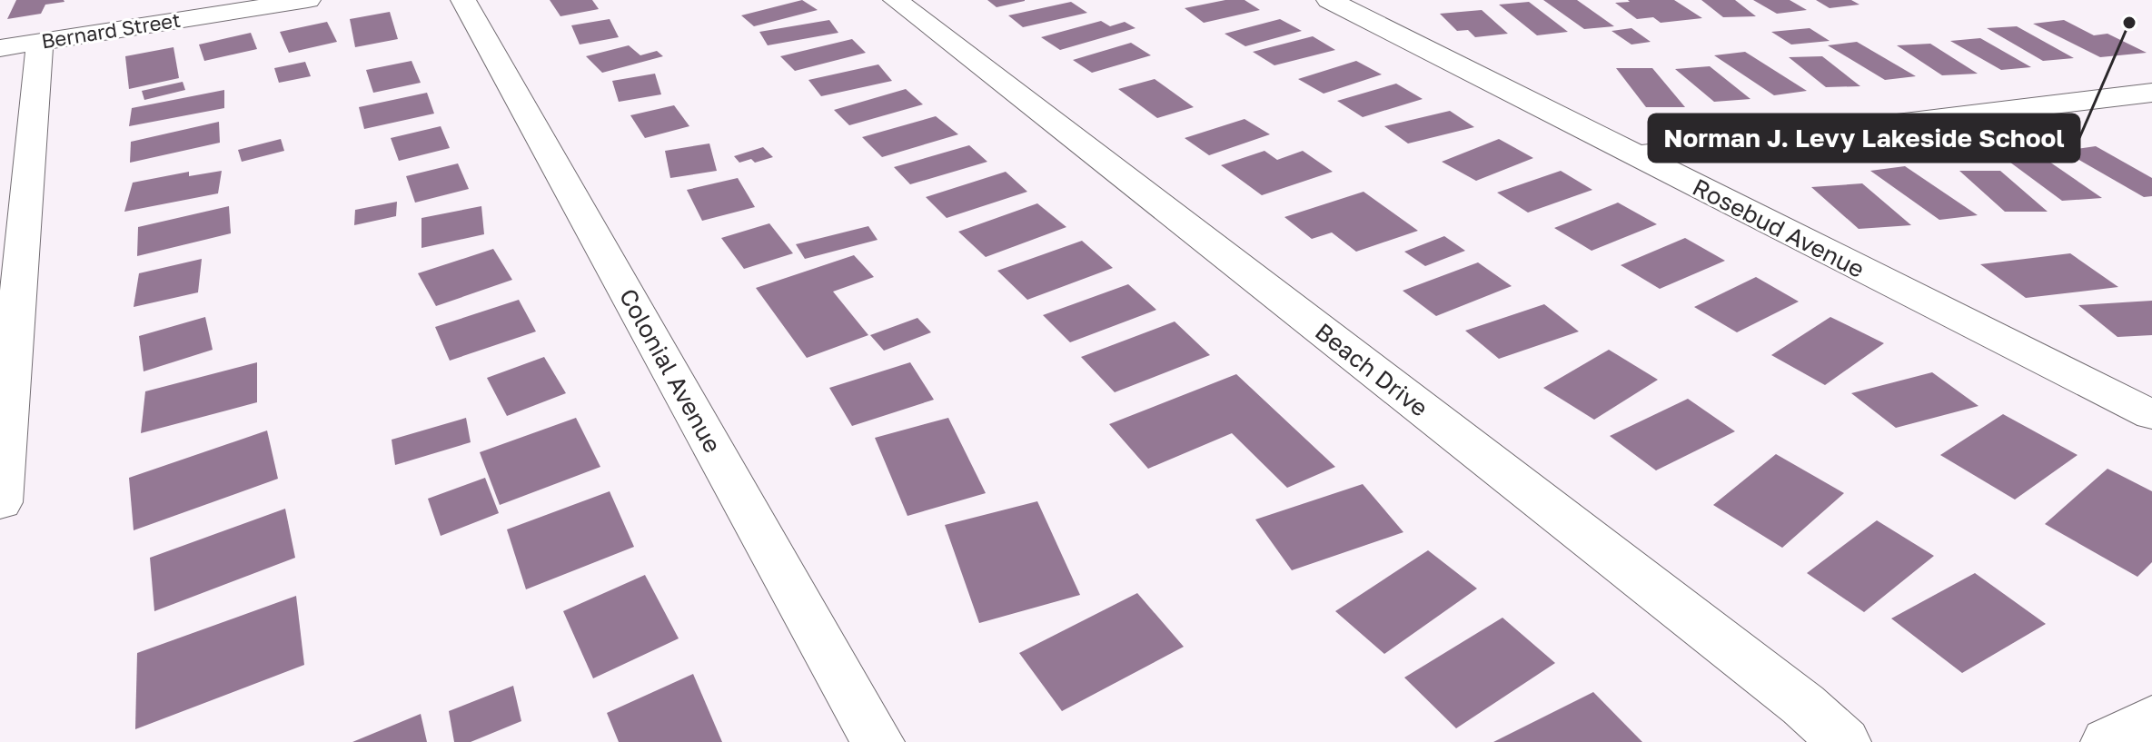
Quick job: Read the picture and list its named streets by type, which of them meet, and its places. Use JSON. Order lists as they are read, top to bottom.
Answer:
{
  "streets": {
    "street": [
      "Bernard Street",
      "Rosebud Avenue",
      "Beach Drive",
      "Colonial Avenue"
    ]
  },
  "places": ["Norman J. Levy Lakeside School"]
}
